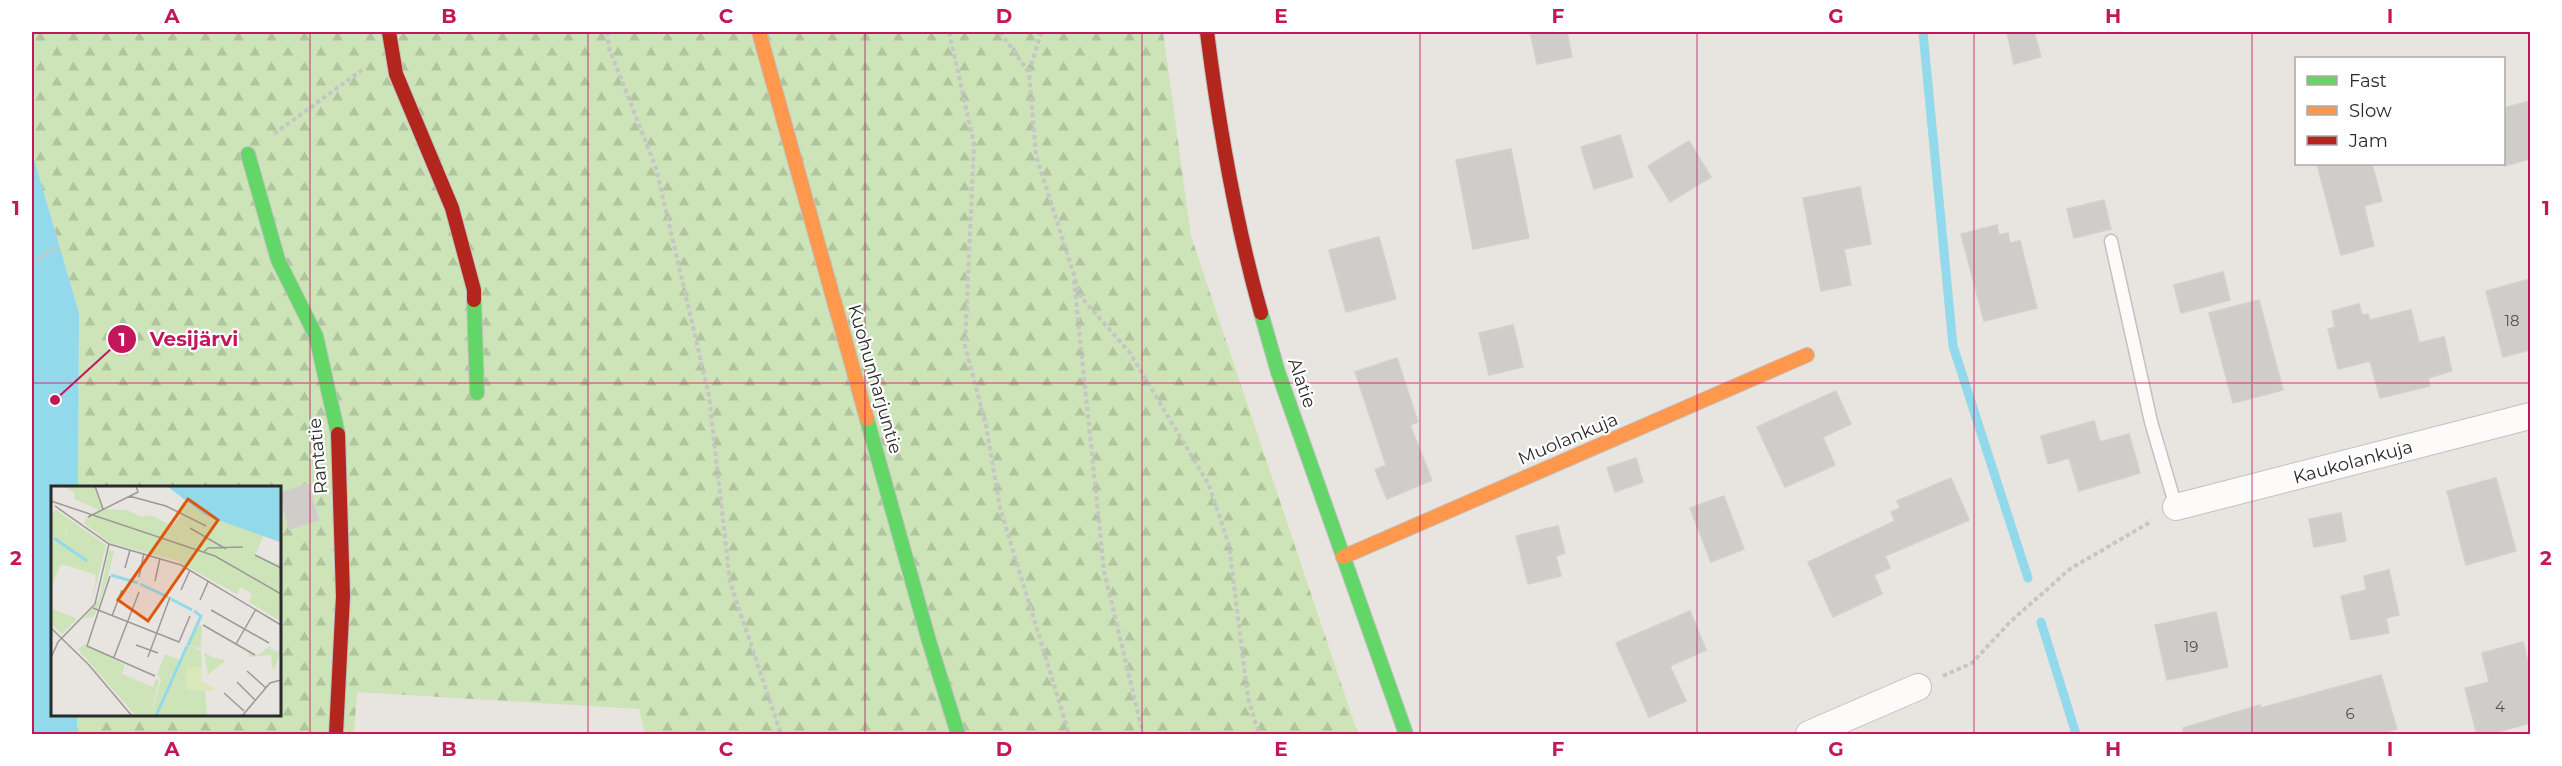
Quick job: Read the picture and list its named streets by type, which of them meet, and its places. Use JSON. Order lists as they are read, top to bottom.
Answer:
{
  "streets": {
    "street": [
      "Kuohunharjuntie",
      "Alatie",
      "Muolankuja",
      "Rantatie",
      "Kaukolankuja"
    ]
  },
  "crossings": [
    ["Alatie", "Muolankuja"]
  ],
  "places": ["Vesijärvi"],
  "house_numbers": [
    "18",
    "19",
    "4",
    "6"
  ],
  "legend": ["Fast", "Slow", "Jam"],
  "grid": {
    "columns": [
      "A",
      "B",
      "C",
      "D",
      "E",
      "F",
      "G",
      "H",
      "I"
    ],
    "rows": ["1", "2"]
  }
}
